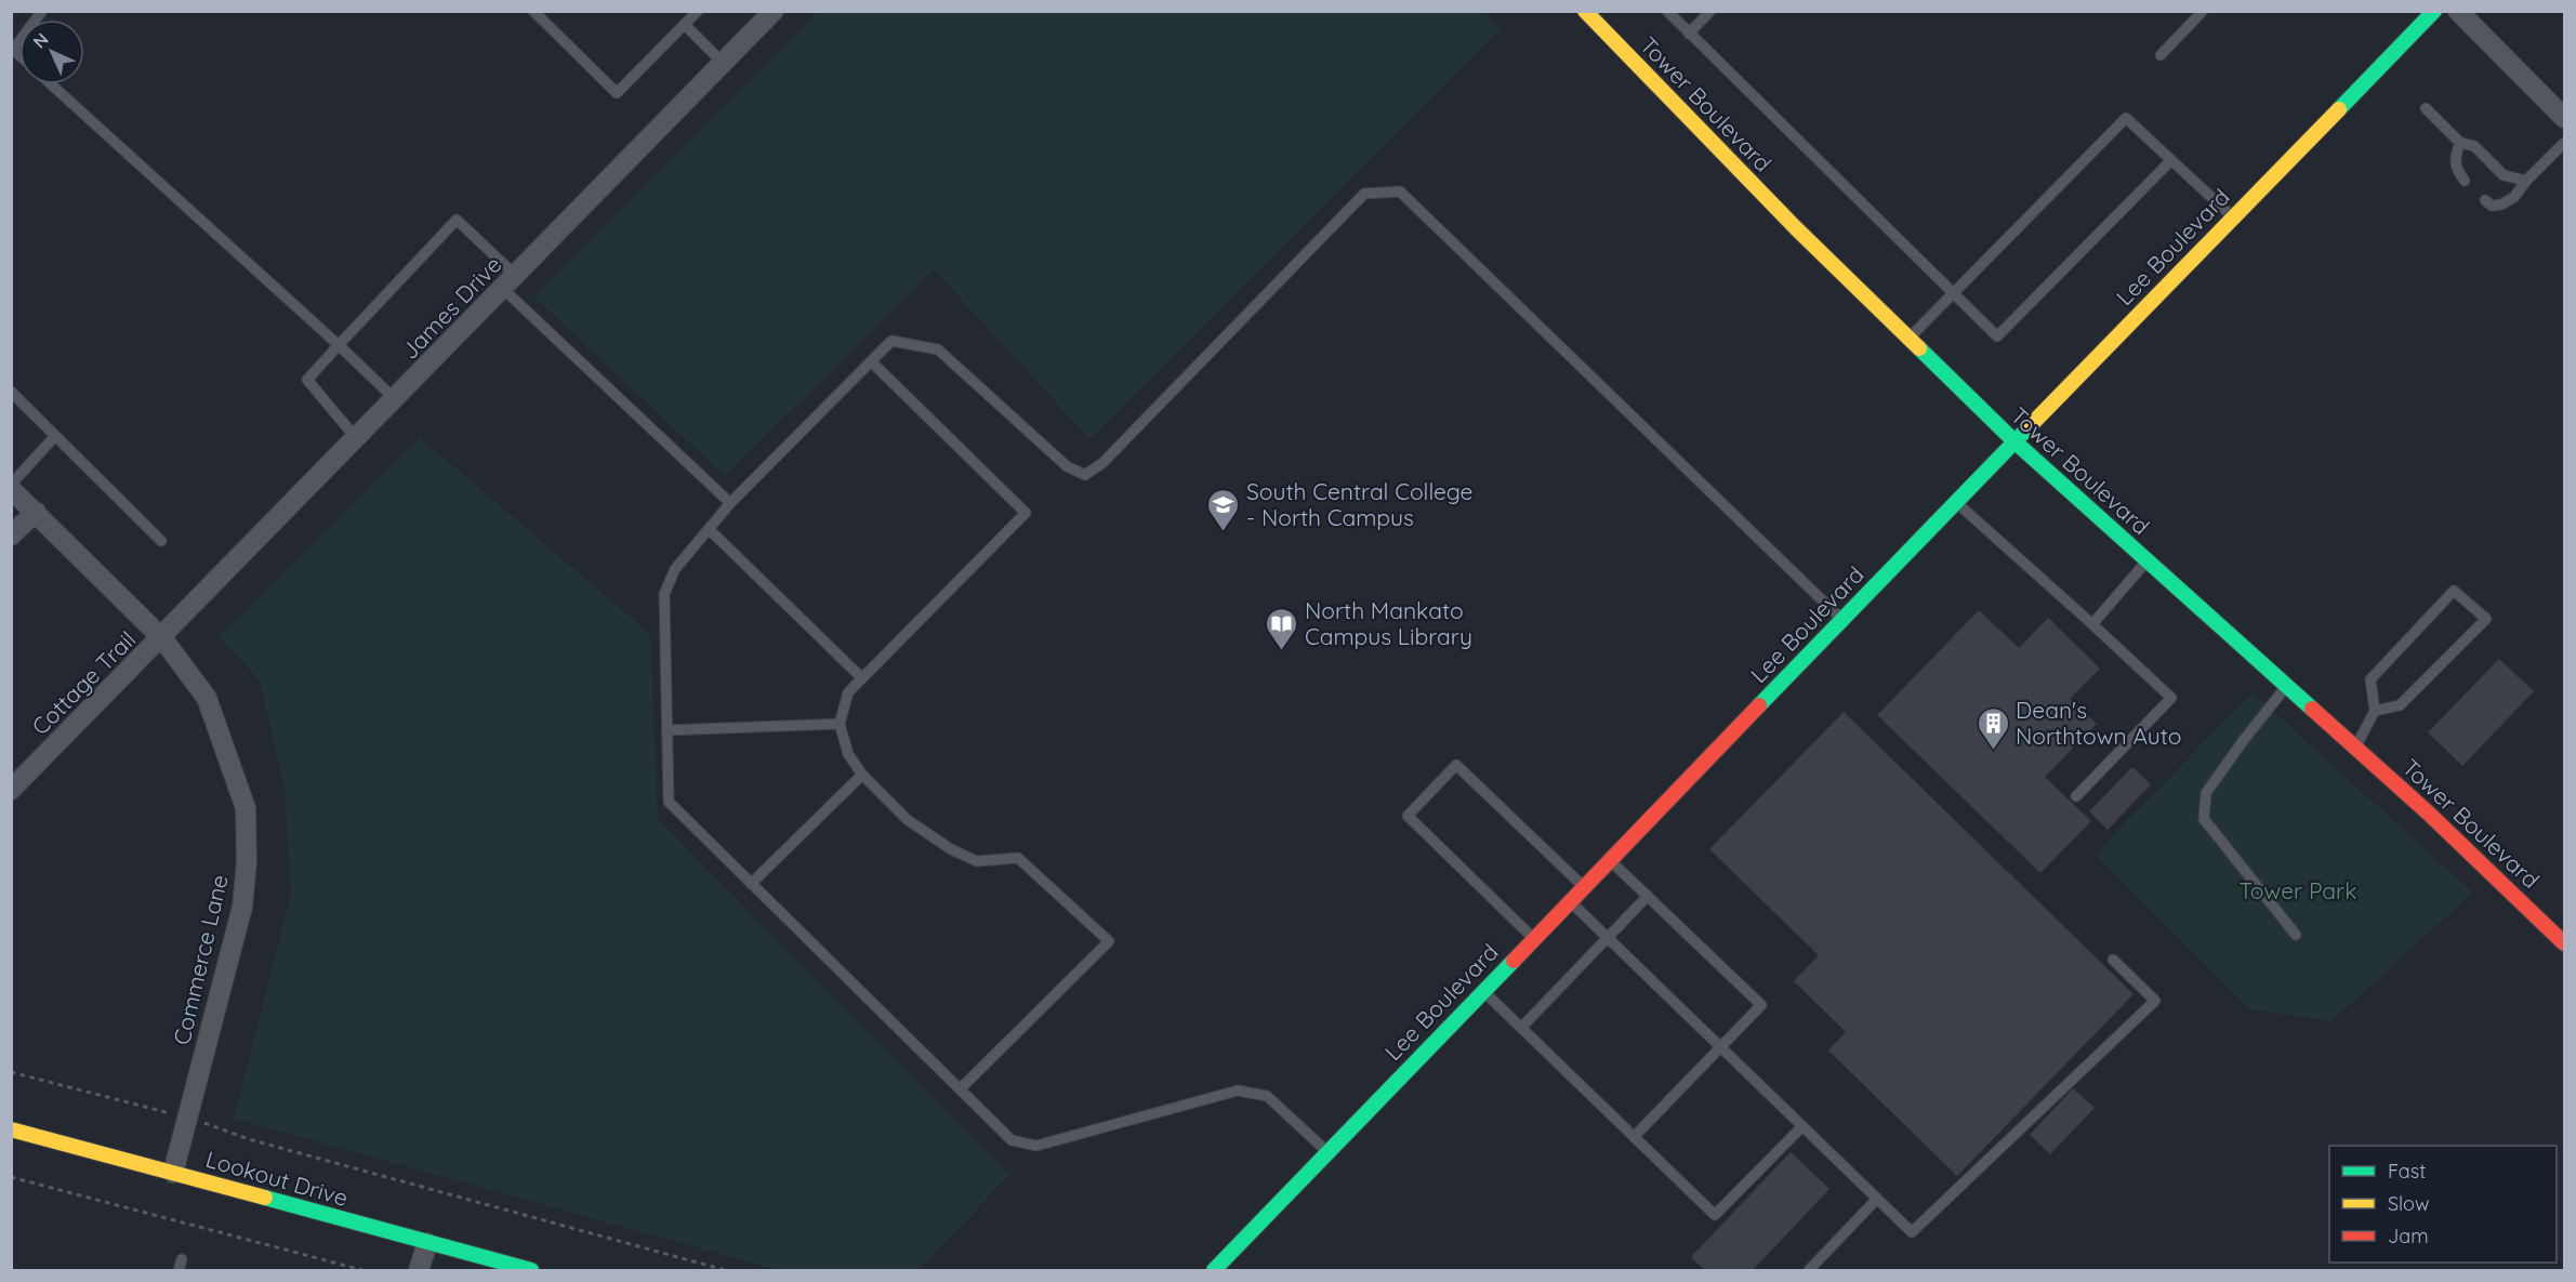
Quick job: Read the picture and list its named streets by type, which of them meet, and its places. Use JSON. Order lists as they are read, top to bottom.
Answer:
{
  "streets": {
    "street": [
      "Tower Boulevard",
      "Lee Boulevard",
      "James Drive",
      "Cottage Trail",
      "Commerce Lane",
      "Lookout Drive"
    ]
  },
  "crossings": [
    ["Tower Boulevard", "Lee Boulevard"],
    ["James Drive", "Cottage Trail"],
    ["James Drive", "Commerce Lane"],
    ["Cottage Trail", "Commerce Lane"],
    ["Commerce Lane", "Lookout Drive"]
  ],
  "parks": ["Tower Park"],
  "places": {
    "school or university": ["South Central College - North Campus"],
    "library": ["North Mankato Campus Library"],
    "building": ["Dean's Northtown Auto"]
  },
  "legend": ["Fast", "Slow", "Jam"],
  "north": "top left"
}
